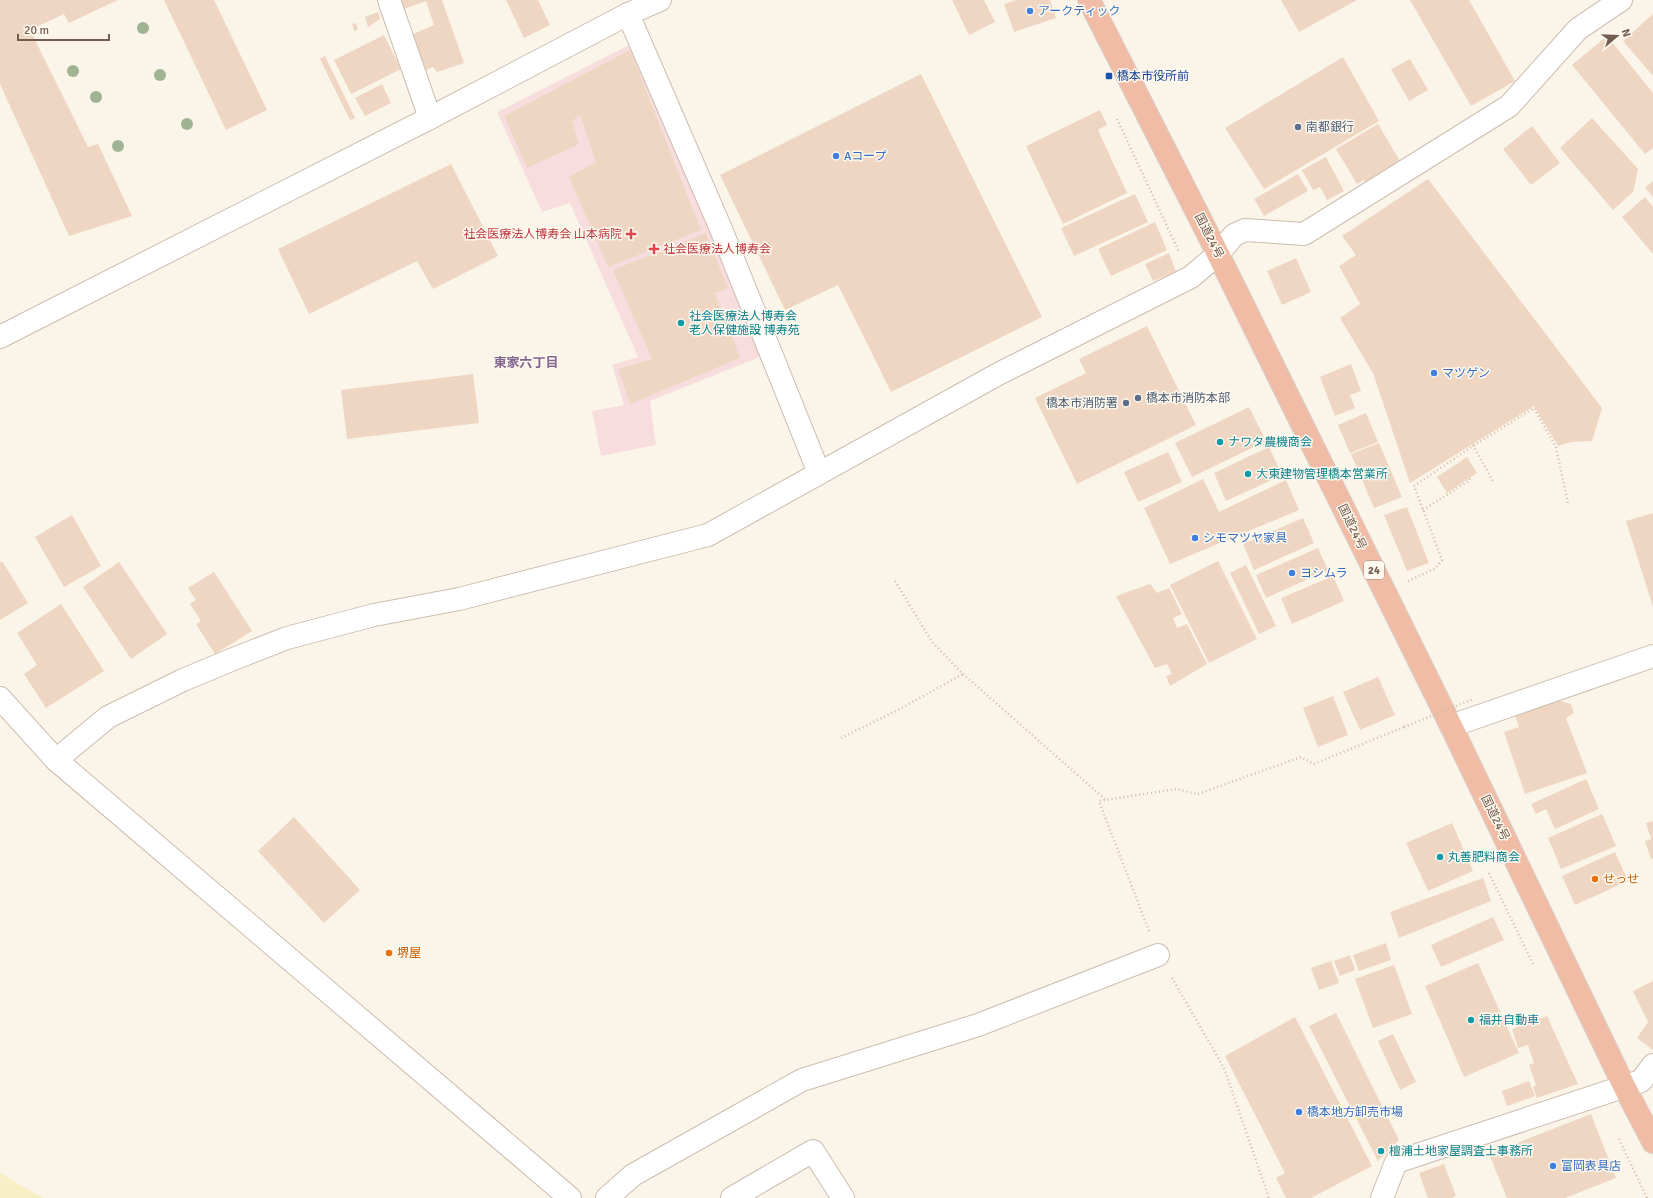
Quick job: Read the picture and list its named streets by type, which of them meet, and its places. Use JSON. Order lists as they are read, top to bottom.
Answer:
{
  "streets": {
    "highway": ["国道24号", "24"]
  },
  "districts": ["東家六丁目"],
  "places": {
    "other": [
      "アークティック",
      "南都銀行",
      "Aコープ",
      "社会医療法人博寿会 老人保健施設 博寿苑",
      "マツゲン",
      "橋本市消防本部",
      "橋本市消防署",
      "ナワタ農機商会",
      "大東建物管理橋本営業所",
      "シモマツヤ家具",
      "ヨシムラ",
      "丸善肥料商会",
      "せっせ",
      "堺屋",
      "福井自動車",
      "橋本地方卸売市場",
      "檀浦土地家屋調査士事務所",
      "富岡表具店"
    ],
    "transit": ["橋本市役所前"],
    "health": ["社会医療法人博寿会 山本病院", "社会医療法人博寿会"]
  },
  "scale_bar": "20 m",
  "north": "right"
}
